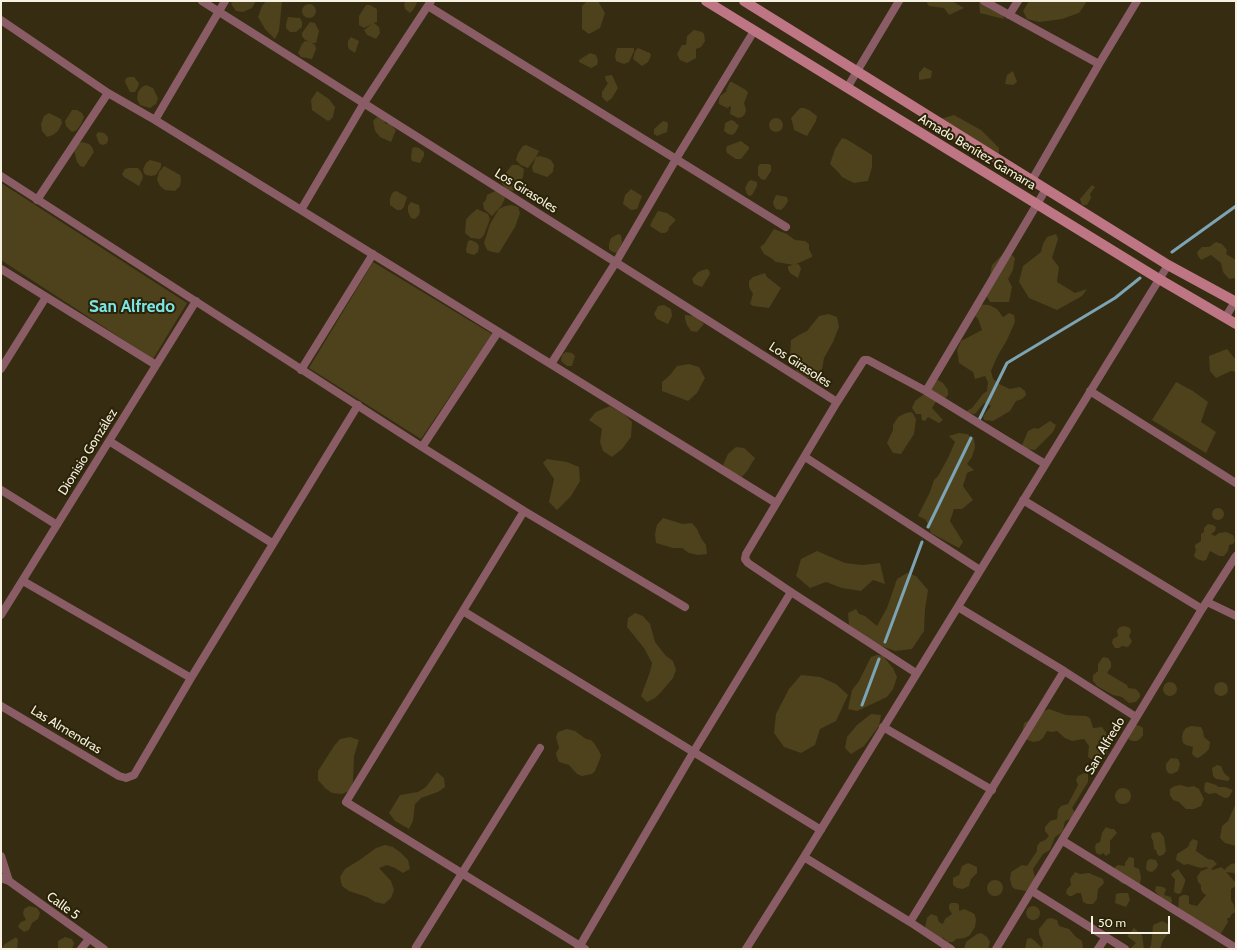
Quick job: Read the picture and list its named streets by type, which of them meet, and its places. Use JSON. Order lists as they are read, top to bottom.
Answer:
{
  "streets": {
    "main road": ["Amado Benítez Gamarra"],
    "street": [
      "Los Girasoles",
      "Dionisio González",
      "Las Almendras",
      "San Alfredo",
      "Calle 5"
    ]
  },
  "districts": ["San Alfredo"],
  "scale_bar": "50 m"
}
